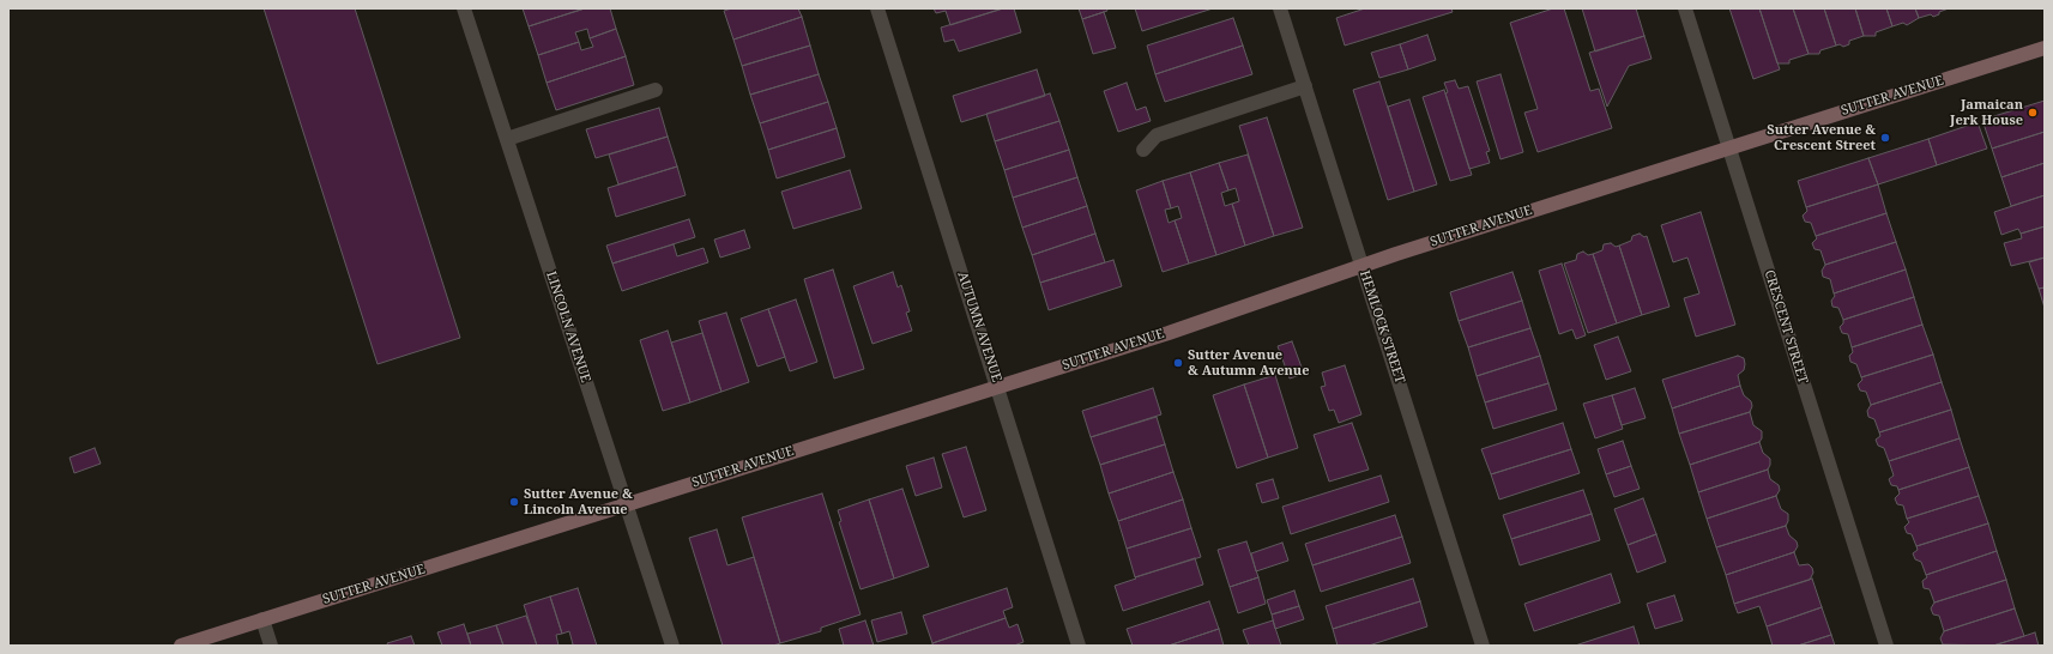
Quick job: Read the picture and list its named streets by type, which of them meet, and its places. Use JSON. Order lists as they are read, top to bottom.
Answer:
{
  "streets": {
    "street": [
      "SUTTER AVENUE",
      "LINCOLN AVENUE",
      "AUTUMN AVENUE",
      "HEMLOCK STREET",
      "CRESCENT STREET"
    ]
  },
  "crossings": [
    ["SUTTER AVENUE", "LINCOLN AVENUE"],
    ["SUTTER AVENUE", "AUTUMN AVENUE"],
    ["SUTTER AVENUE", "HEMLOCK STREET"],
    ["SUTTER AVENUE", "CRESCENT STREET"]
  ],
  "places": [
    "Jamaican Jerk House",
    "Sutter Avenue & Crescent Street",
    "Sutter Avenue & Autumn Avenue",
    "Sutter Avenue & Lincoln Avenue"
  ]
}
